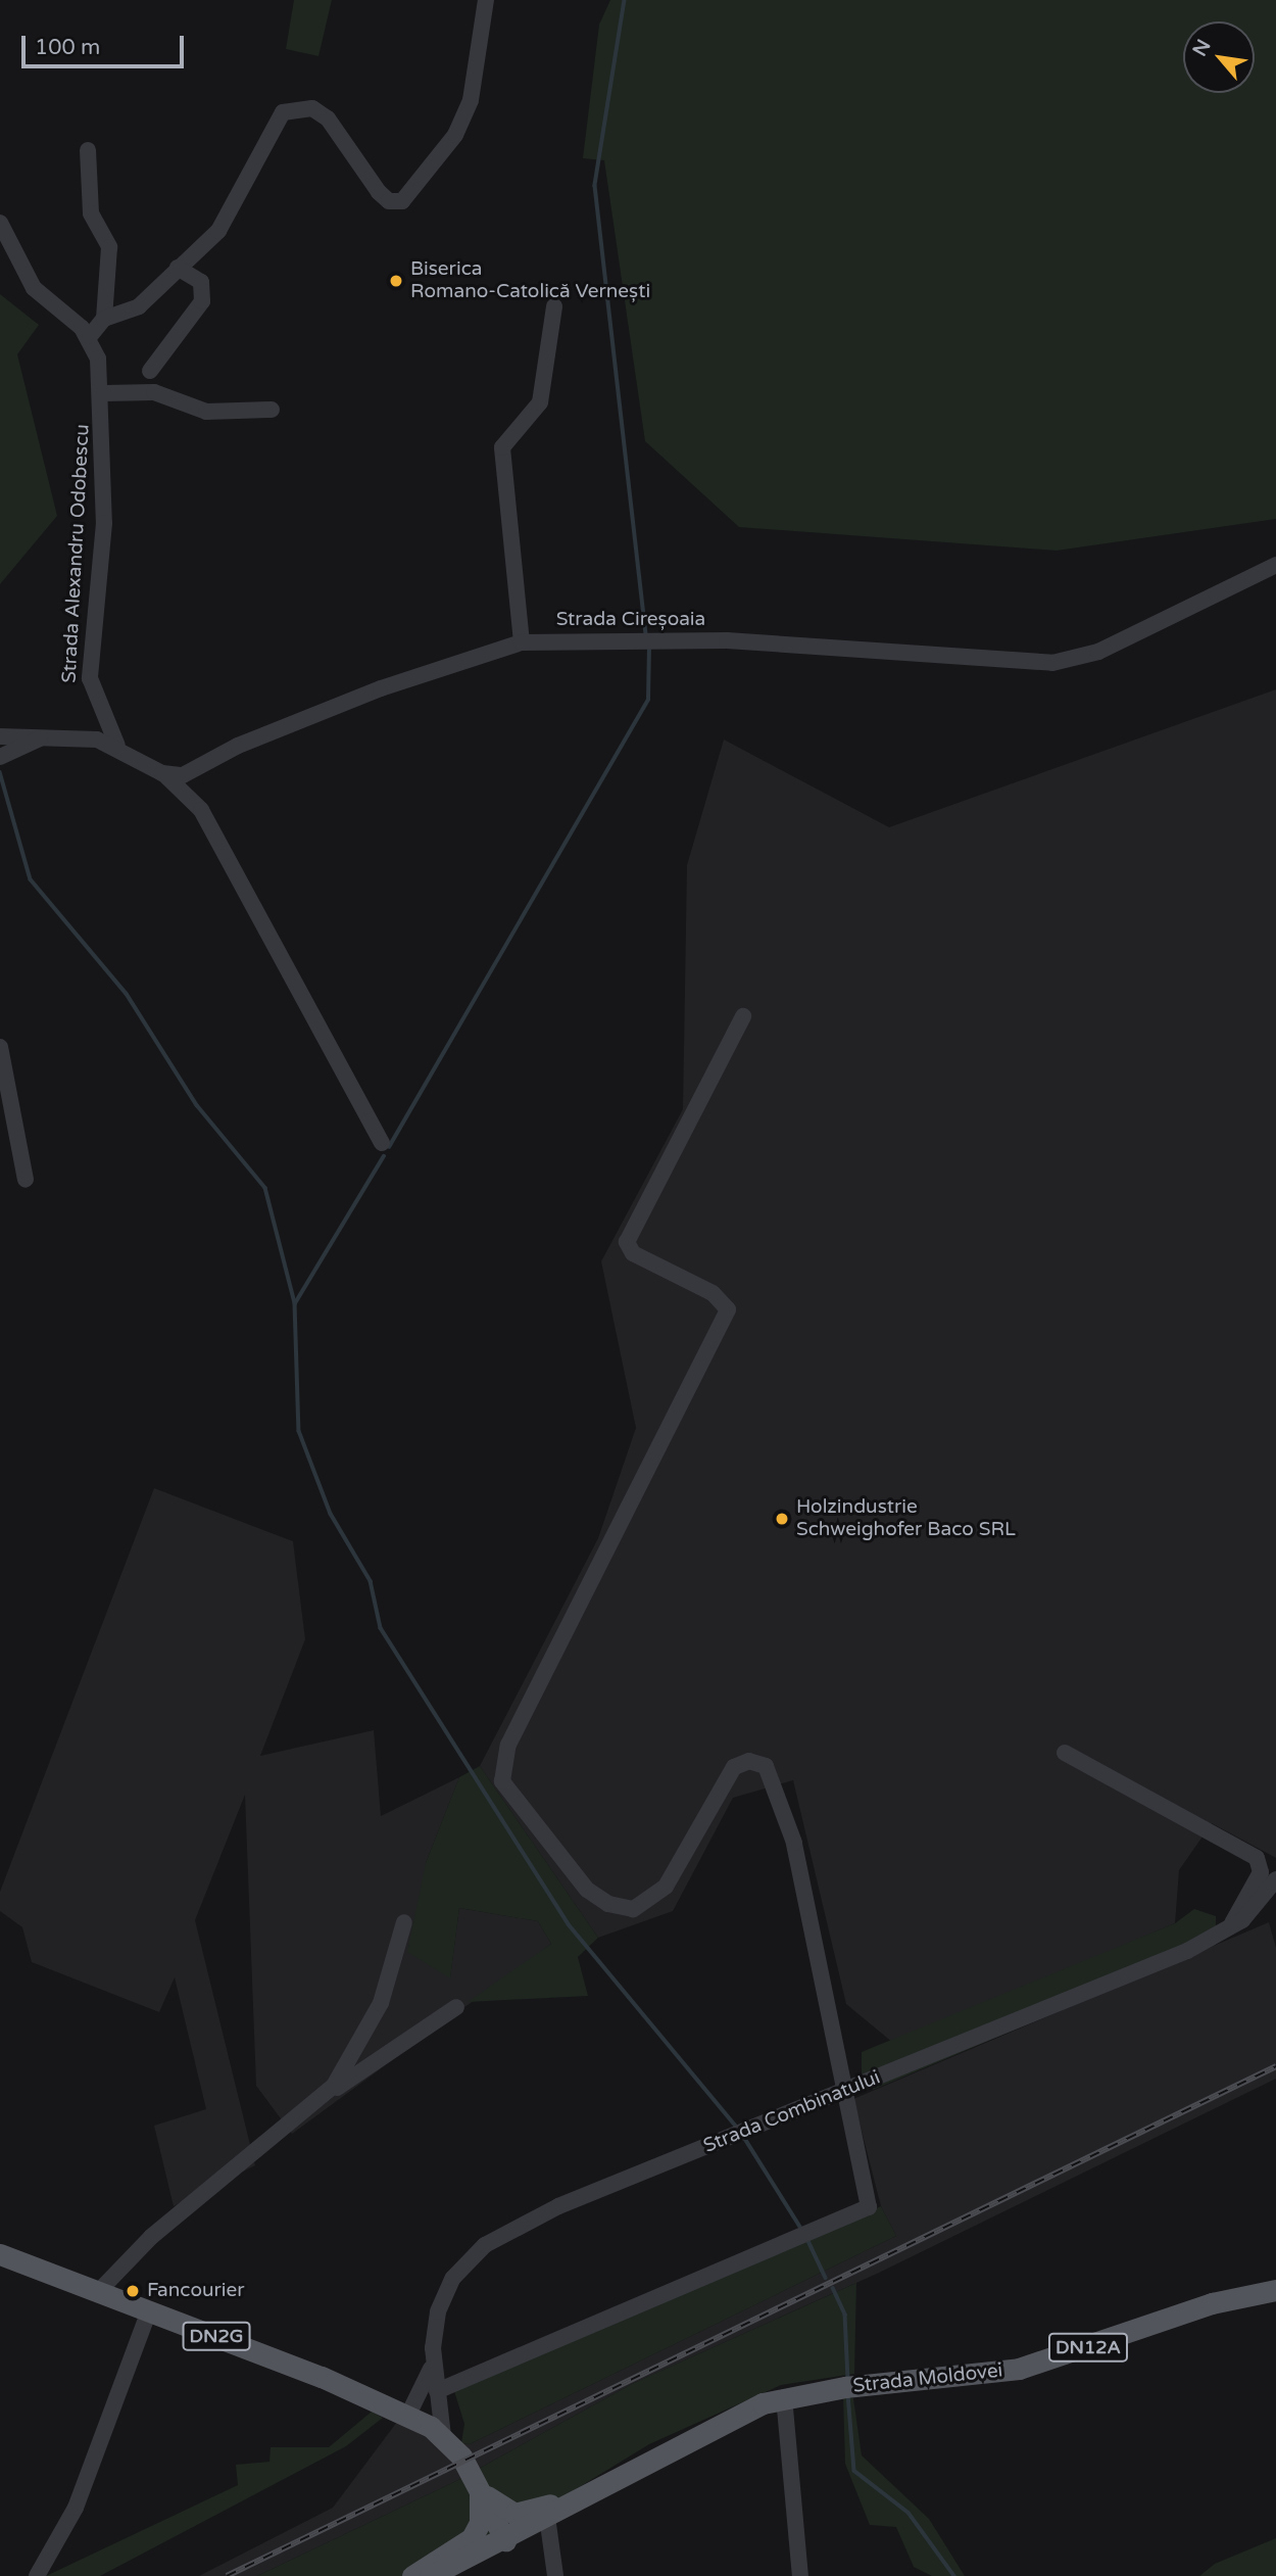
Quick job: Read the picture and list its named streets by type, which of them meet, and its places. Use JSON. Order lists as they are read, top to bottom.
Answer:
{
  "streets": {
    "main road": [
      "Strada Combinatului",
      "DN2G",
      "DN12A",
      "Strada Moldovei"
    ],
    "street": ["Strada Alexandru Odobescu", "Strada Cireșoaia"]
  },
  "crossings": [
    ["Strada Combinatului", "Strada Moldovei"]
  ],
  "places": ["Biserica Romano-Catolică Vernești", "Holzindustrie Schweighofer Baco SRL", "Fancourier"],
  "scale_bar": "100 m",
  "north": "top left"
}
